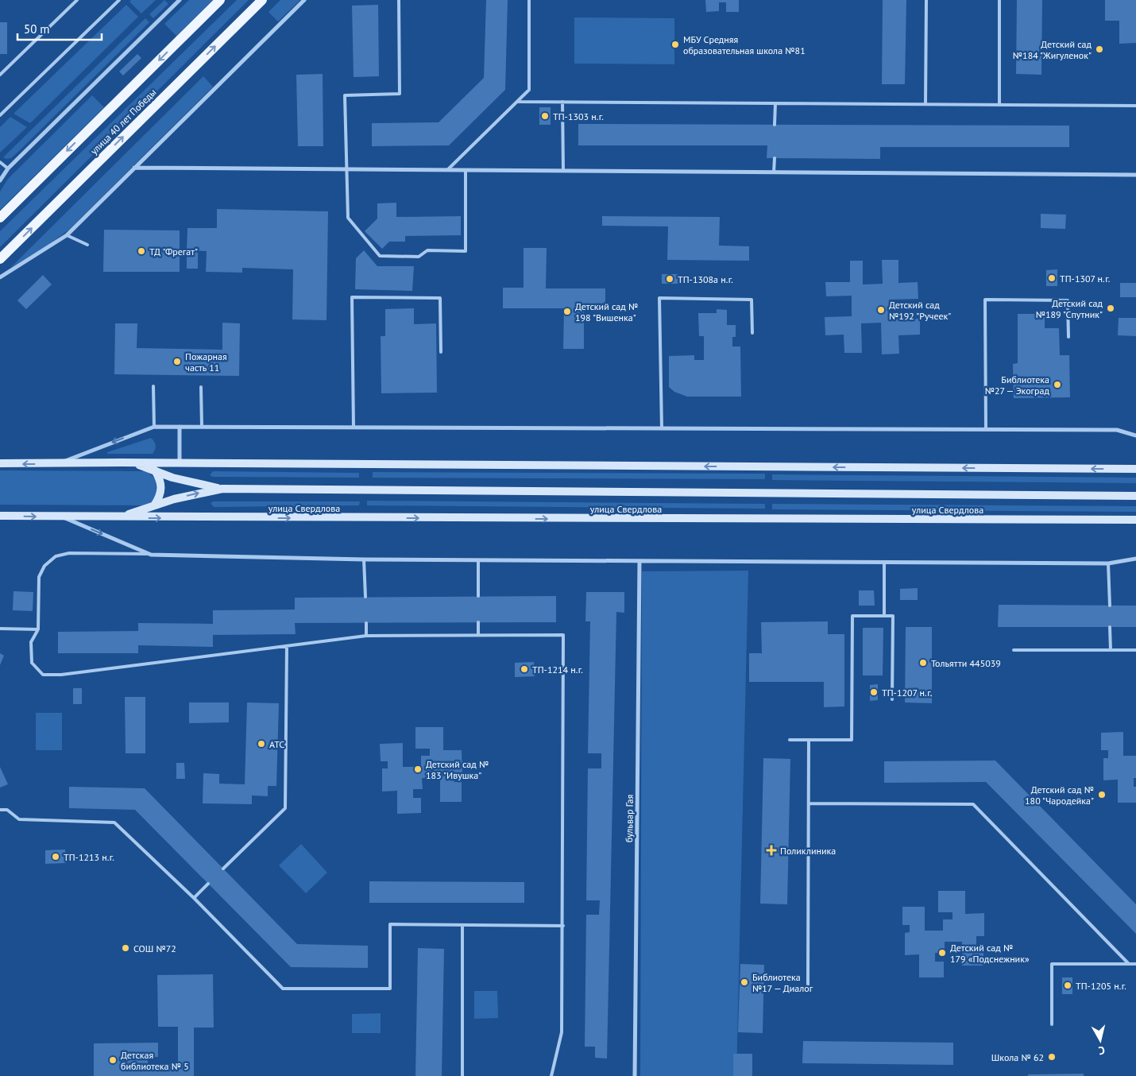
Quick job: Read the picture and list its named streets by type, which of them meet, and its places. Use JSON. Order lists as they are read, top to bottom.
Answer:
{
  "streets": {
    "main road": ["улица 40 лет Победы", "улица Свердлова"],
    "street": ["бульвар Гая"]
  },
  "places": {
    "other": [
      "МБУ Средняя образовательная школа №81",
      "Детский сад №184 \"Жигуленок\"",
      "ТП-1303 н.г.",
      "ТД \"Фрегат\"",
      "ТП-1307 н.г.",
      "ТП-1308а н.г.",
      "Детский сад №189 \"Спутник\"",
      "Детский сад №192 \"Ручеек\"",
      "Детский сад № 198 \"Вишенка\"",
      "Пожарная часть 11",
      "Библиотека №27 — Экоград",
      "Тольятти 445039",
      "ТП-1214 н.г.",
      "ТП-1207 н.г.",
      "АТС",
      "Детский сад № 183 \"Ивушка\"",
      "Детский сад № 180 \"Чародейка\"",
      "ТП-1213 н.г.",
      "СОШ №72",
      "Детский сад № 179 «Подснежник»",
      "Библиотека №17 — Диалог",
      "ТП-1205 н.г.",
      "Школа № 62",
      "Детская библиотека № 5"
    ],
    "health": ["Поликлиника"]
  },
  "scale_bar": "50 m",
  "north": "bottom"
}
